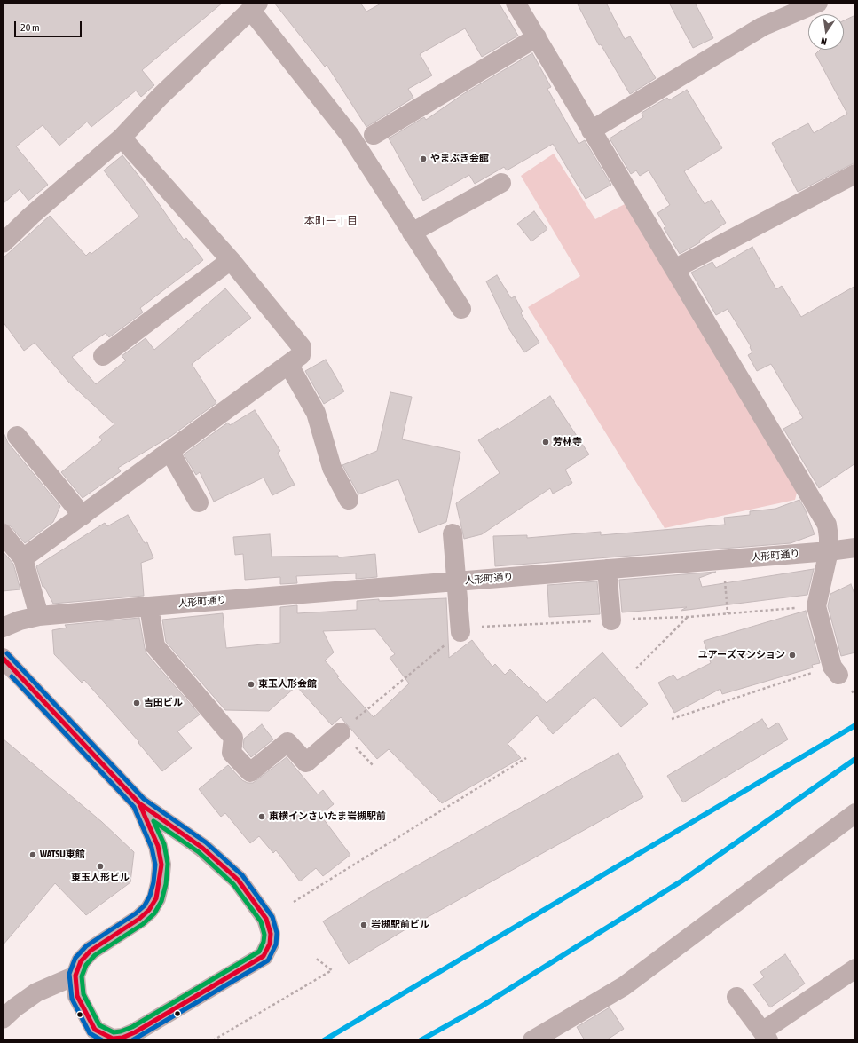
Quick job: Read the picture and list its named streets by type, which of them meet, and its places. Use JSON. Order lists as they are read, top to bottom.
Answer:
{
  "streets": {
    "street": ["人形町通り"]
  },
  "districts": ["本町一丁目"],
  "places": [
    "やまぶき会館",
    "芳林寺",
    "ユアーズマンション",
    "東玉人形会館",
    "吉田ビル",
    "東横インさいたま岩槻駅前",
    "WATSU東館",
    "東玉人形ビル",
    "岩槻駅前ビル"
  ],
  "scale_bar": "20 m",
  "north": "bottom"
}
